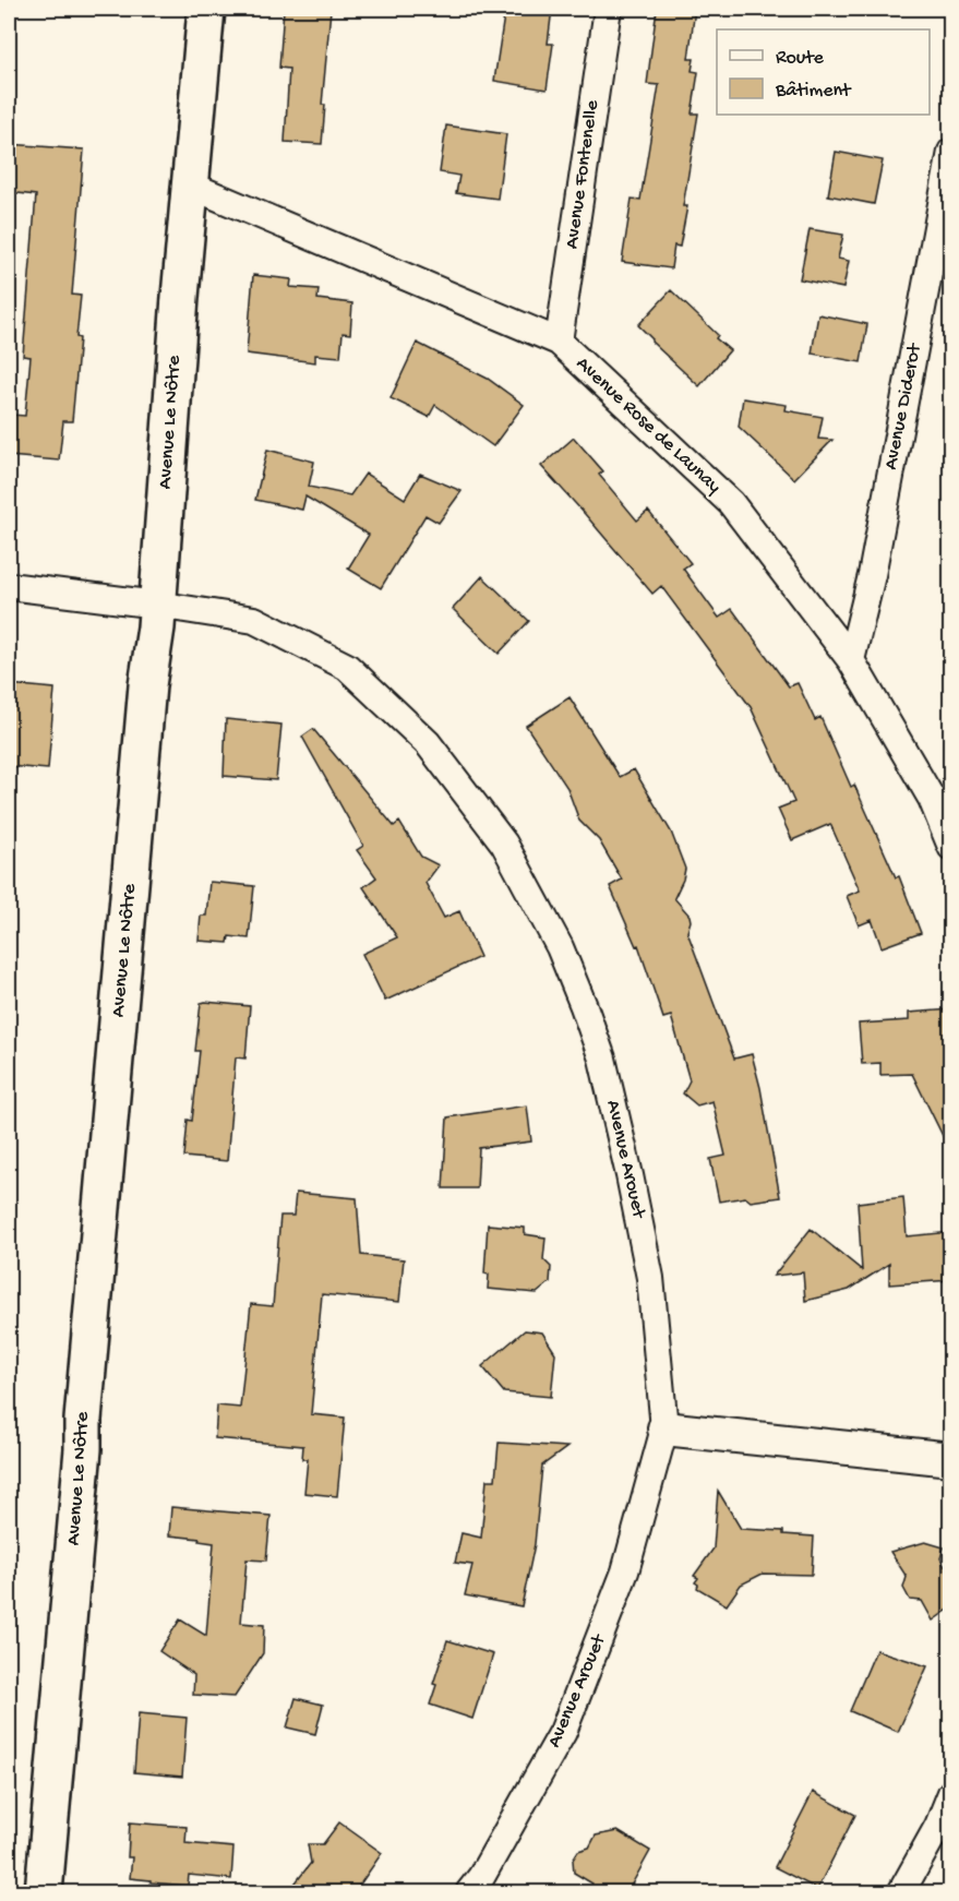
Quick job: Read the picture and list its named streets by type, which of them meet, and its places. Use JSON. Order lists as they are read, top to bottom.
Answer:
{
  "streets": {
    "main road": ["Avenue Le Nôtre"],
    "street": [
      "Avenue Fontenelle",
      "Avenue Diderot",
      "Avenue Rose de Launay",
      "Avenue Arouet"
    ]
  },
  "crossings": [
    ["Avenue Fontenelle", "Avenue Rose de Launay"],
    ["Avenue Diderot", "Avenue Rose de Launay"],
    ["Avenue Le Nôtre", "Avenue Rose de Launay"],
    ["Avenue Le Nôtre", "Avenue Arouet"]
  ],
  "legend": ["Route", "Bâtiment"]
}
